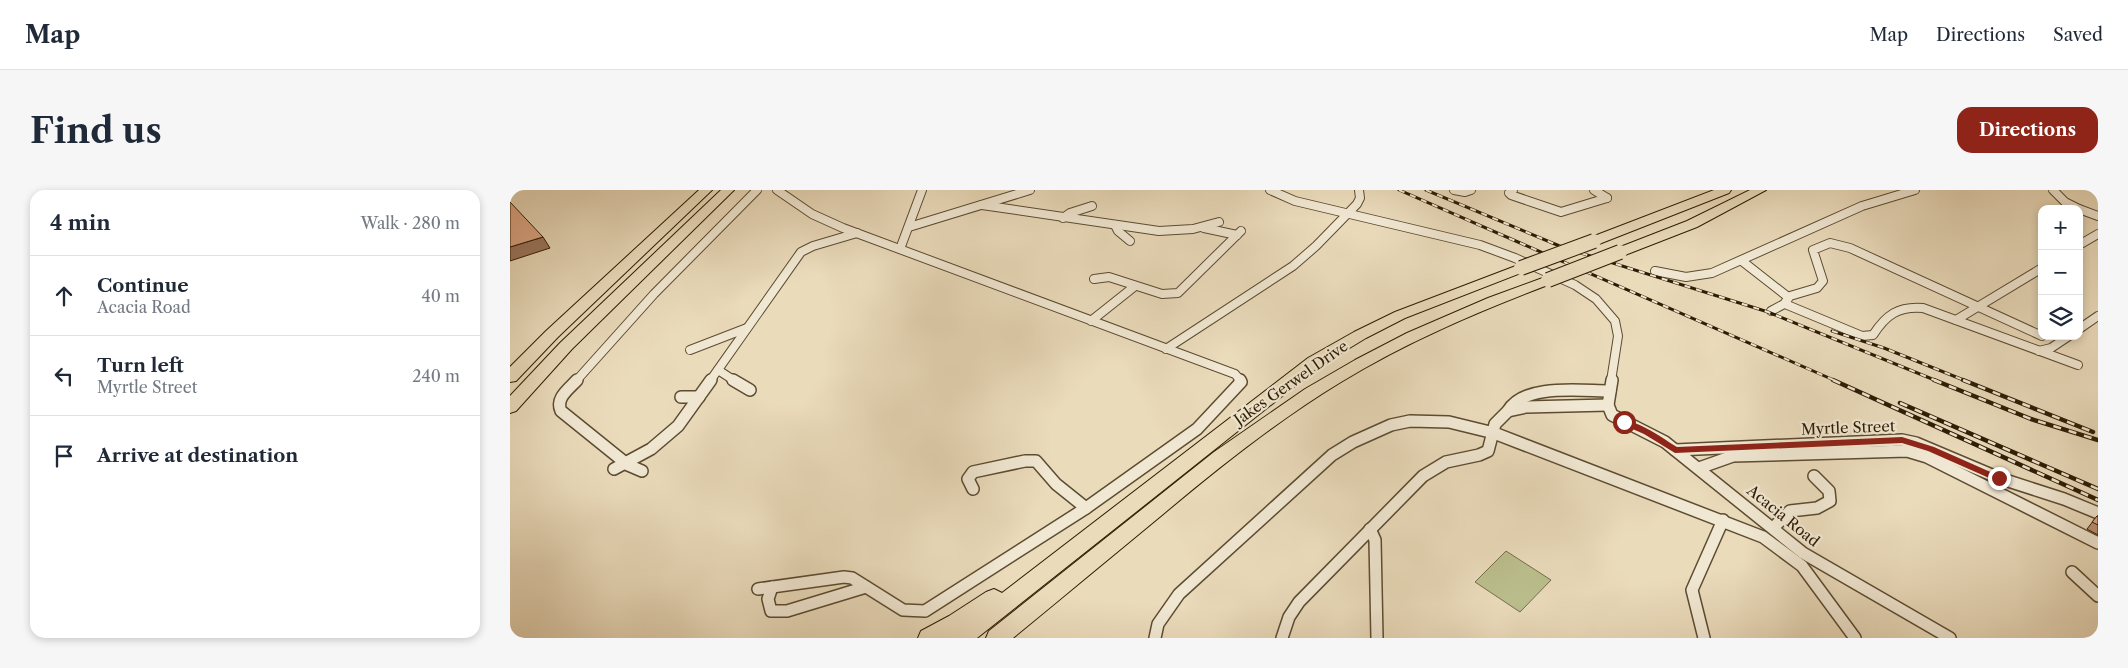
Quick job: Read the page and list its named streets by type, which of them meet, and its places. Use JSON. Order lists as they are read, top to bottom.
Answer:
{
  "streets": {
    "highway": ["Jakes Gerwel Drive"],
    "street": ["Myrtle Street", "Acacia Road"]
  },
  "crossings": [
    ["Myrtle Street", "Acacia Road"]
  ],
  "page": {
    "header": "Map",
    "nav": ["Map", "Directions", "Saved"],
    "buttons": "Directions",
    "title": "Find us",
    "heading": ["4 min", "Walk · 280 m"],
    "map_buttons": ["+", "−"],
    "list": [
      ["Continue", "Acacia Road", "40 m"],
      ["Turn left", "Myrtle Street", "240 m"],
      "Arrive at destination"
    ]
  }
}
